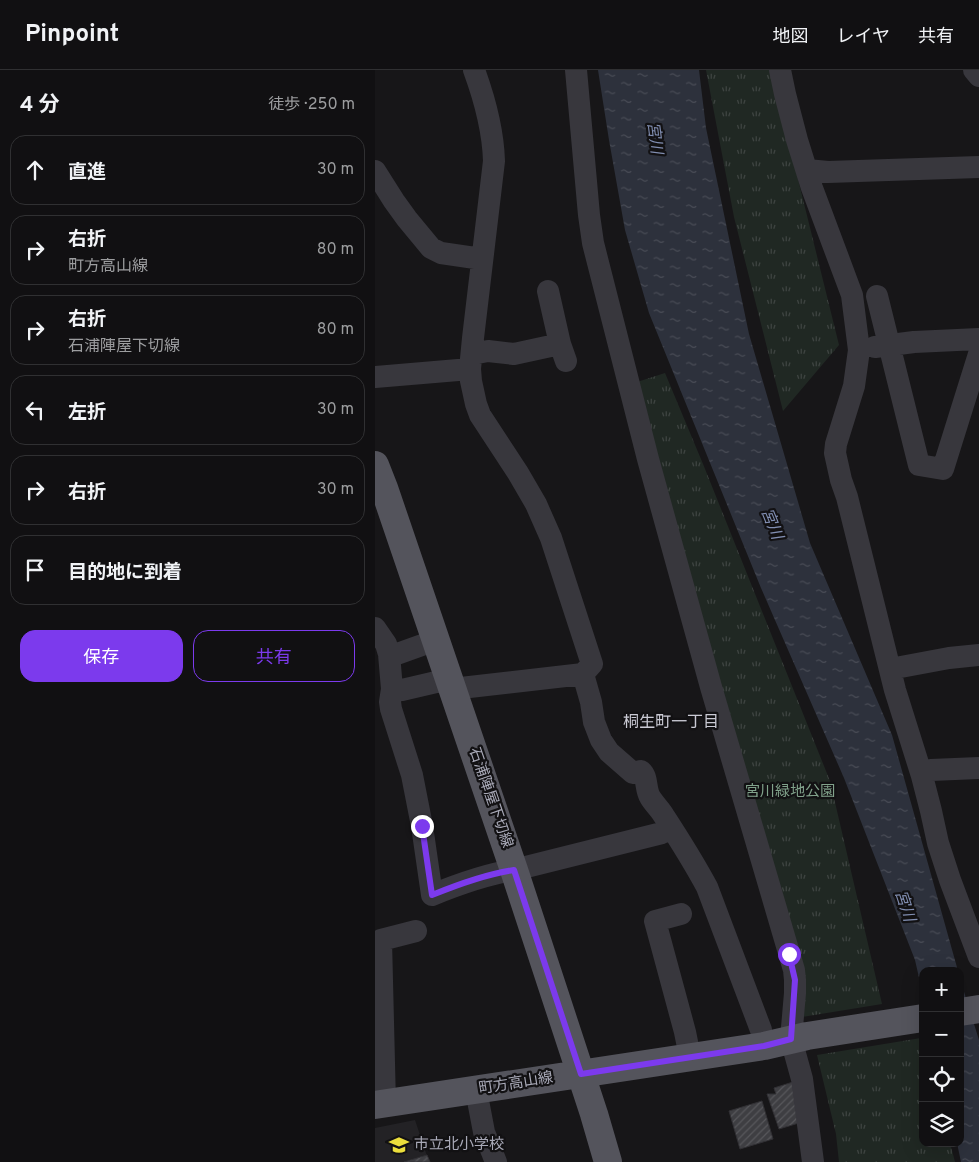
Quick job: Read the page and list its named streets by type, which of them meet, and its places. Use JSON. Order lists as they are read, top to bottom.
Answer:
{
  "streets": {
    "main road": ["石浦陣屋下切線", "町方高山線"]
  },
  "crossings": [
    ["石浦陣屋下切線", "町方高山線"]
  ],
  "districts": ["桐生町一丁目"],
  "water": ["宮川"],
  "parks": ["宮川緑地公園"],
  "places": {
    "school or university": ["市立北小学校"]
  },
  "page": {
    "header": "Pinpoint",
    "nav": ["地図", "レイヤ", "共有"],
    "heading": ["4 分", "徒歩 · 250 m"],
    "list": [
      ["直進", "30 m"],
      ["右折", "町方高山線", "80 m"],
      ["右折", "石浦陣屋下切線", "80 m"],
      ["左折", "30 m"],
      ["右折", "30 m"],
      "目的地に到着"
    ],
    "buttons": ["保存", "共有"],
    "map_buttons": ["+", "−"]
  }
}
